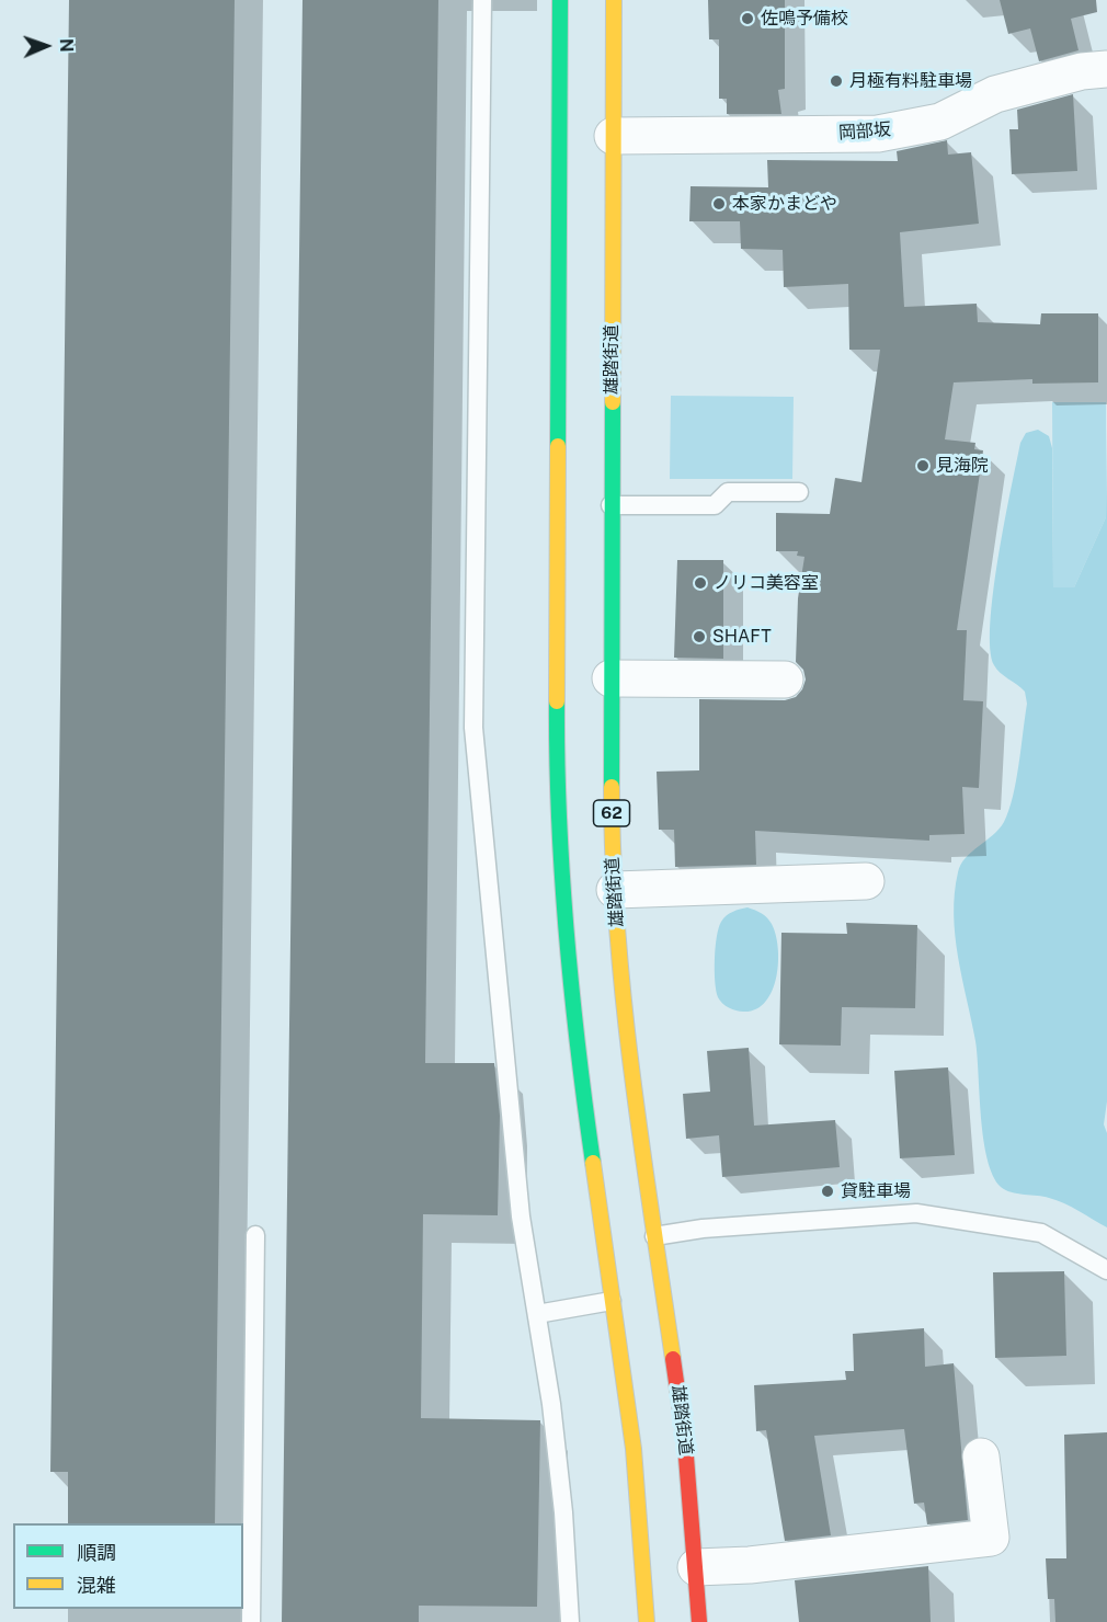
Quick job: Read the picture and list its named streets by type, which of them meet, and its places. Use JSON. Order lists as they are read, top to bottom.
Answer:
{
  "streets": {
    "main road": ["雄踏街道", "62"],
    "street": ["岡部坂"]
  },
  "crossings": [
    ["岡部坂", "雄踏街道"]
  ],
  "places": [
    "佐鳴予備校",
    "月極有料駐車場",
    "本家かまどや",
    "見海院",
    "ノリコ美容室",
    "SHAFT",
    "貸駐車場"
  ],
  "legend": ["順調", "混雑"],
  "north": "right"
}
